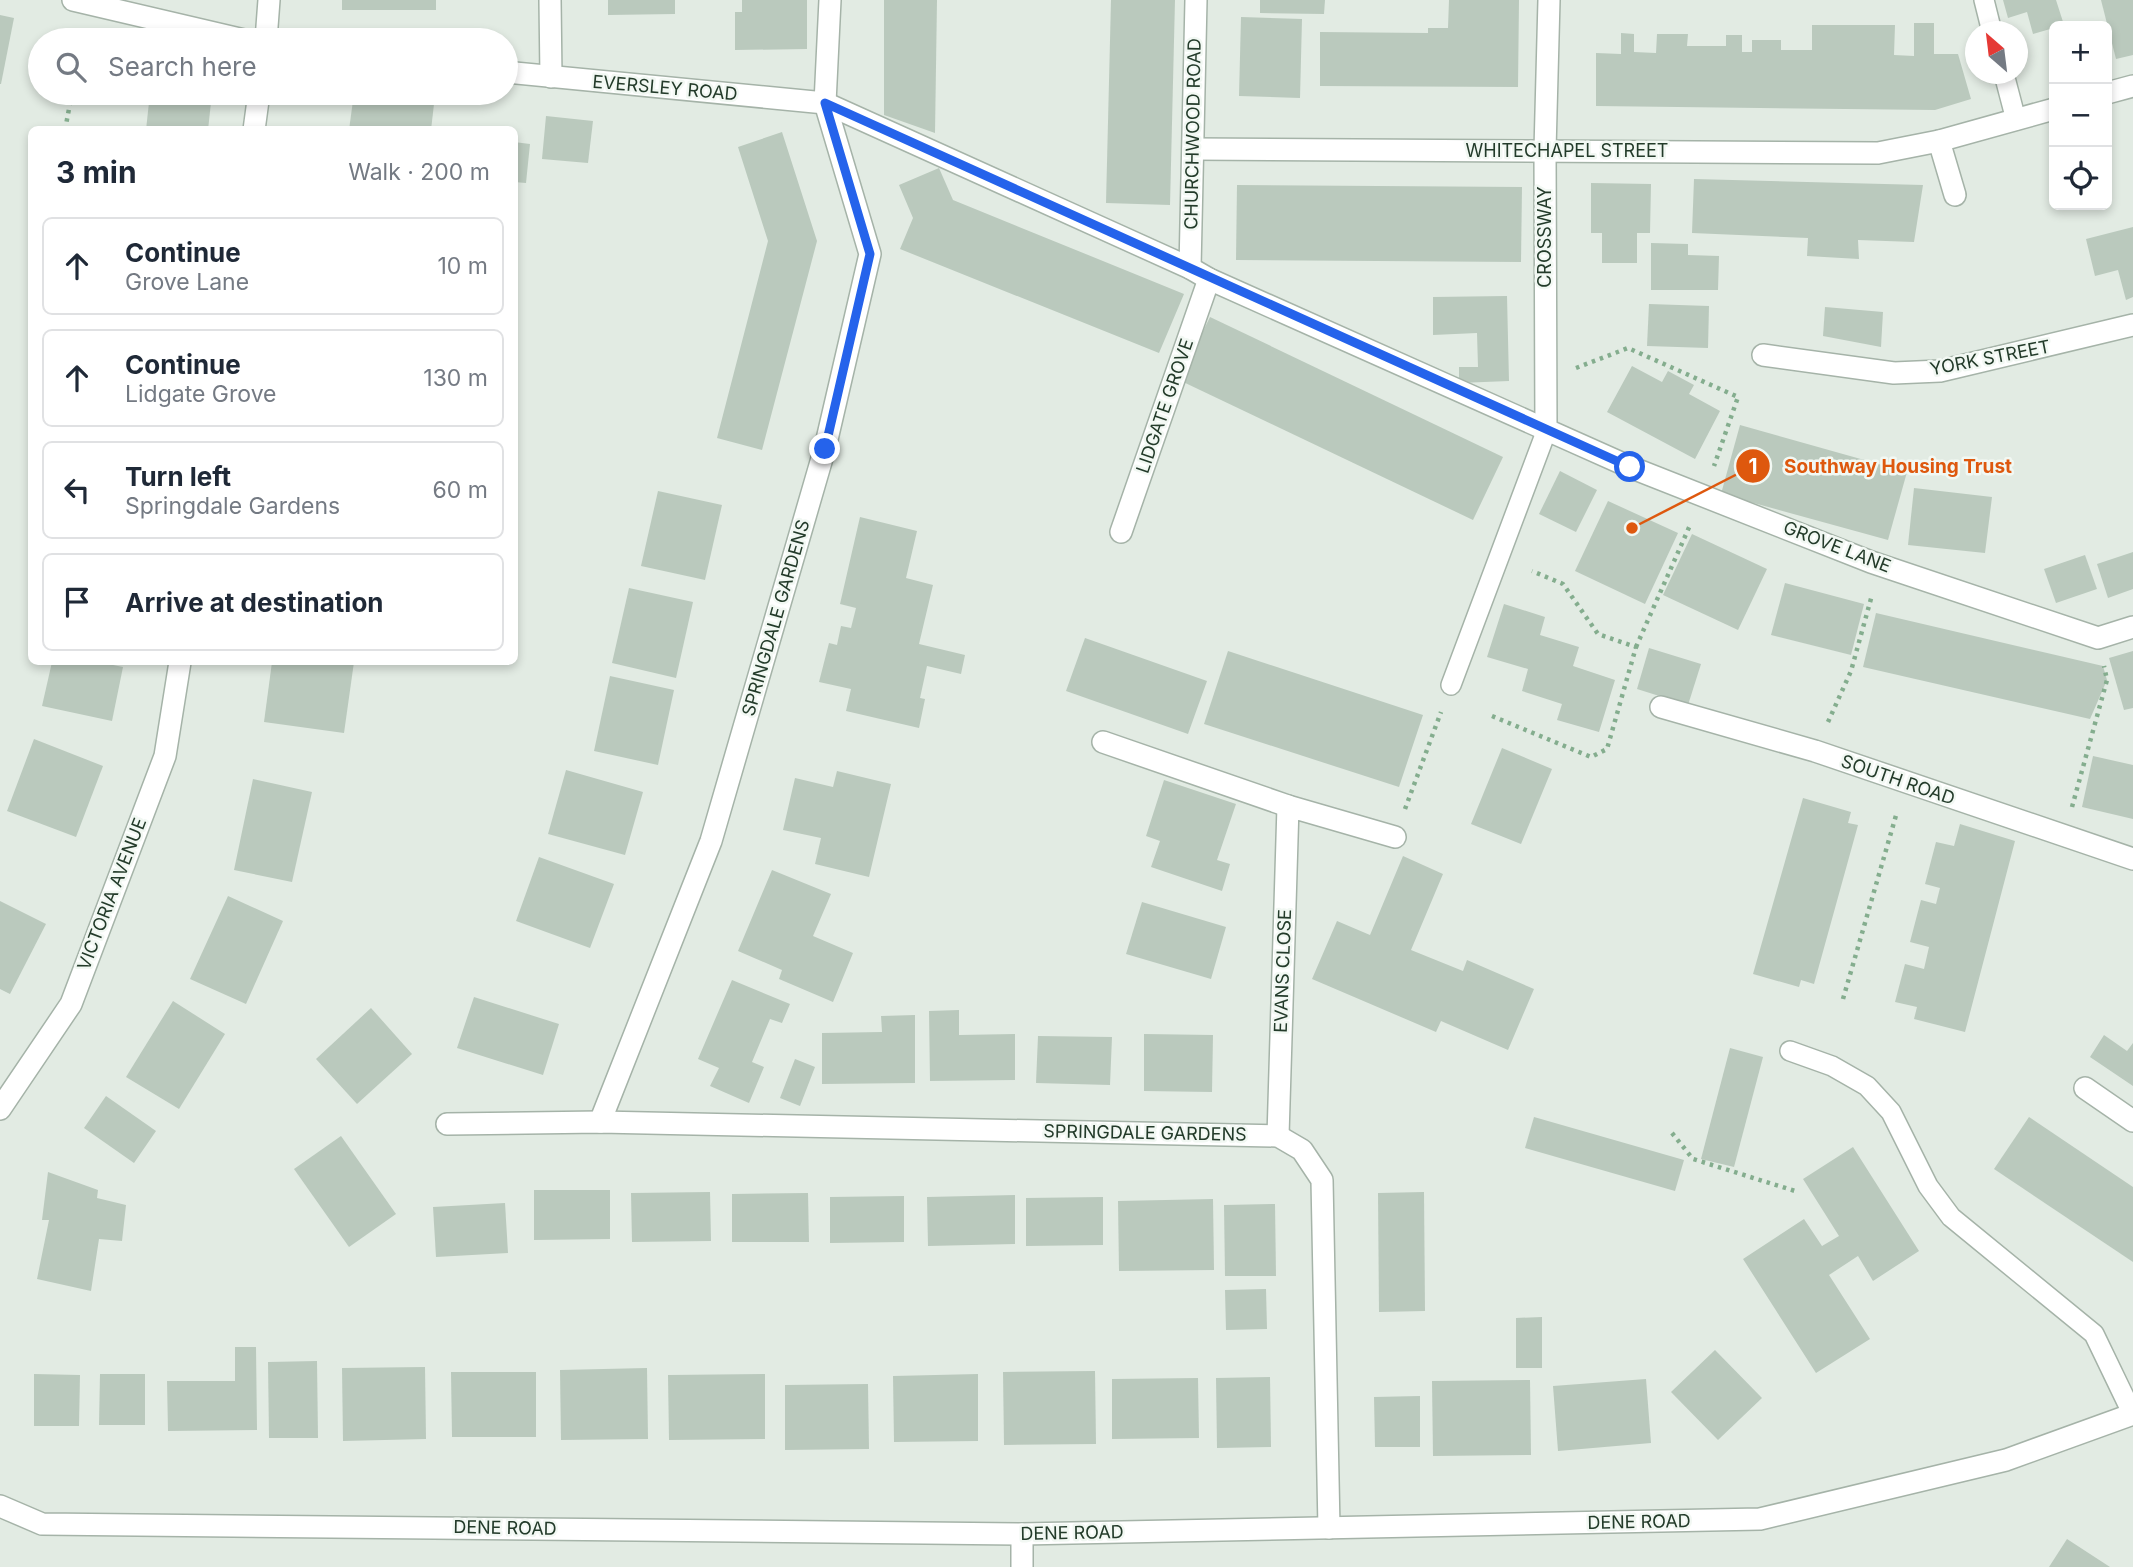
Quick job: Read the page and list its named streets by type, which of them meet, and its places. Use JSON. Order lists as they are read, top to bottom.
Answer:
{
  "streets": {
    "street": [
      "EVERSLEY ROAD",
      "CHURCHWOOD ROAD",
      "WHITECHAPEL STREET",
      "CROSSWAY",
      "YORK STREET",
      "LIDGATE GROVE",
      "GROVE LANE",
      "SPRINGDALE GARDENS",
      "SOUTH ROAD",
      "VICTORIA AVENUE",
      "EVANS CLOSE",
      "DENE ROAD"
    ]
  },
  "crossings": [
    ["EVERSLEY ROAD", "SPRINGDALE GARDENS"],
    ["CHURCHWOOD ROAD", "WHITECHAPEL STREET"],
    ["WHITECHAPEL STREET", "CROSSWAY"],
    ["CROSSWAY", "GROVE LANE"],
    ["SPRINGDALE GARDENS", "EVANS CLOSE"]
  ],
  "places": ["Southway Housing Trust"],
  "north": "top left",
  "page": {
    "map_buttons": ["+", "−"],
    "search": "Search here",
    "heading": ["3 min", "Walk · 200 m"],
    "list": [
      ["Continue", "Grove Lane", "10 m"],
      ["Continue", "Lidgate Grove", "130 m"],
      ["Turn left", "Springdale Gardens", "60 m"],
      "Arrive at destination"
    ]
  }
}
